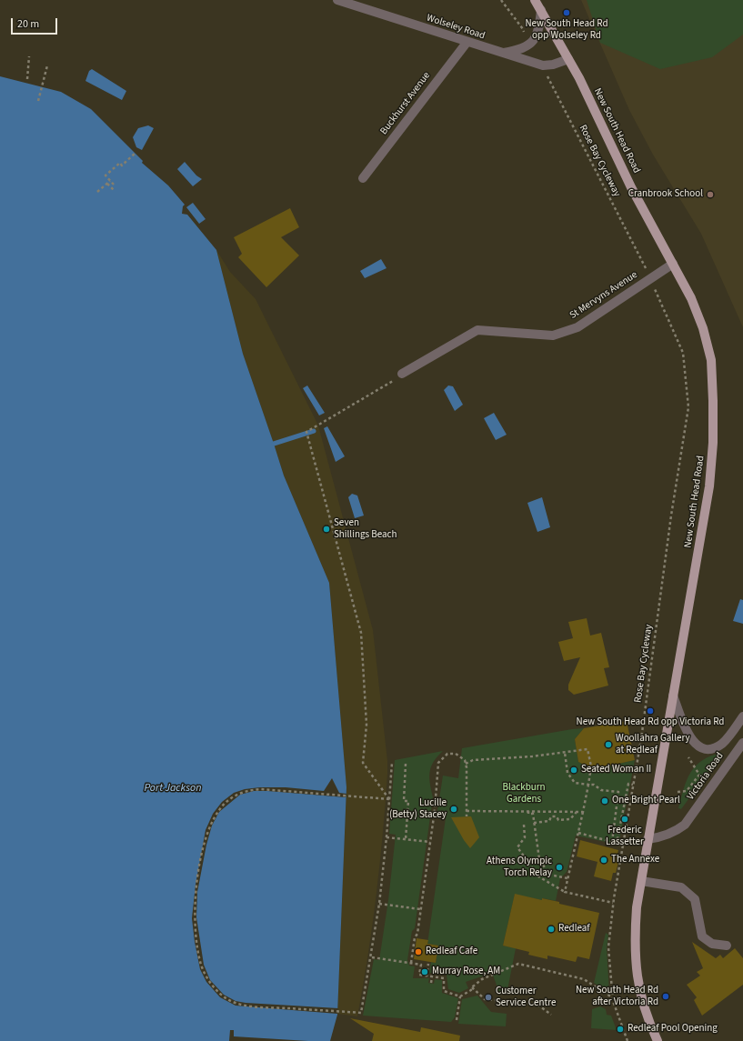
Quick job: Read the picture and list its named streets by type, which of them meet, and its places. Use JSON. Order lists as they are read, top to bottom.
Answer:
{
  "streets": {
    "main road": ["New South Head Road"],
    "street": [
      "Wolseley Road",
      "Buckhurst Avenue",
      "St Mervyns Avenue",
      "Victoria Road"
    ],
    "path": ["Rose Bay Cycleway"]
  },
  "crossings": [
    ["Wolseley Road", "Buckhurst Avenue"],
    ["Wolseley Road", "New South Head Road"],
    ["New South Head Road", "St Mervyns Avenue"],
    ["New South Head Road", "Victoria Road"]
  ],
  "water": ["Port Jackson"],
  "parks": ["Blackburn Gardens"],
  "places": [
    "New South Head Rd opp Wolseley Rd",
    "Cranbrook School",
    "Seven Shillings Beach",
    "New South Head Rd opp Victoria Rd",
    "Woollahra Gallery at Redleaf",
    "Seated Woman II",
    "One Bright Pearl",
    "Lucille (Betty) Stacey",
    "Frederic Lassetter",
    "The Annexe",
    "Athens Olympic Torch Relay",
    "Redleaf",
    "Redleaf Cafe",
    "Murray Rose, AM",
    "New South Head Rd after Victoria Rd",
    "Customer Service Centre",
    "Redleaf Pool Opening"
  ],
  "scale_bar": "20 m"
}
